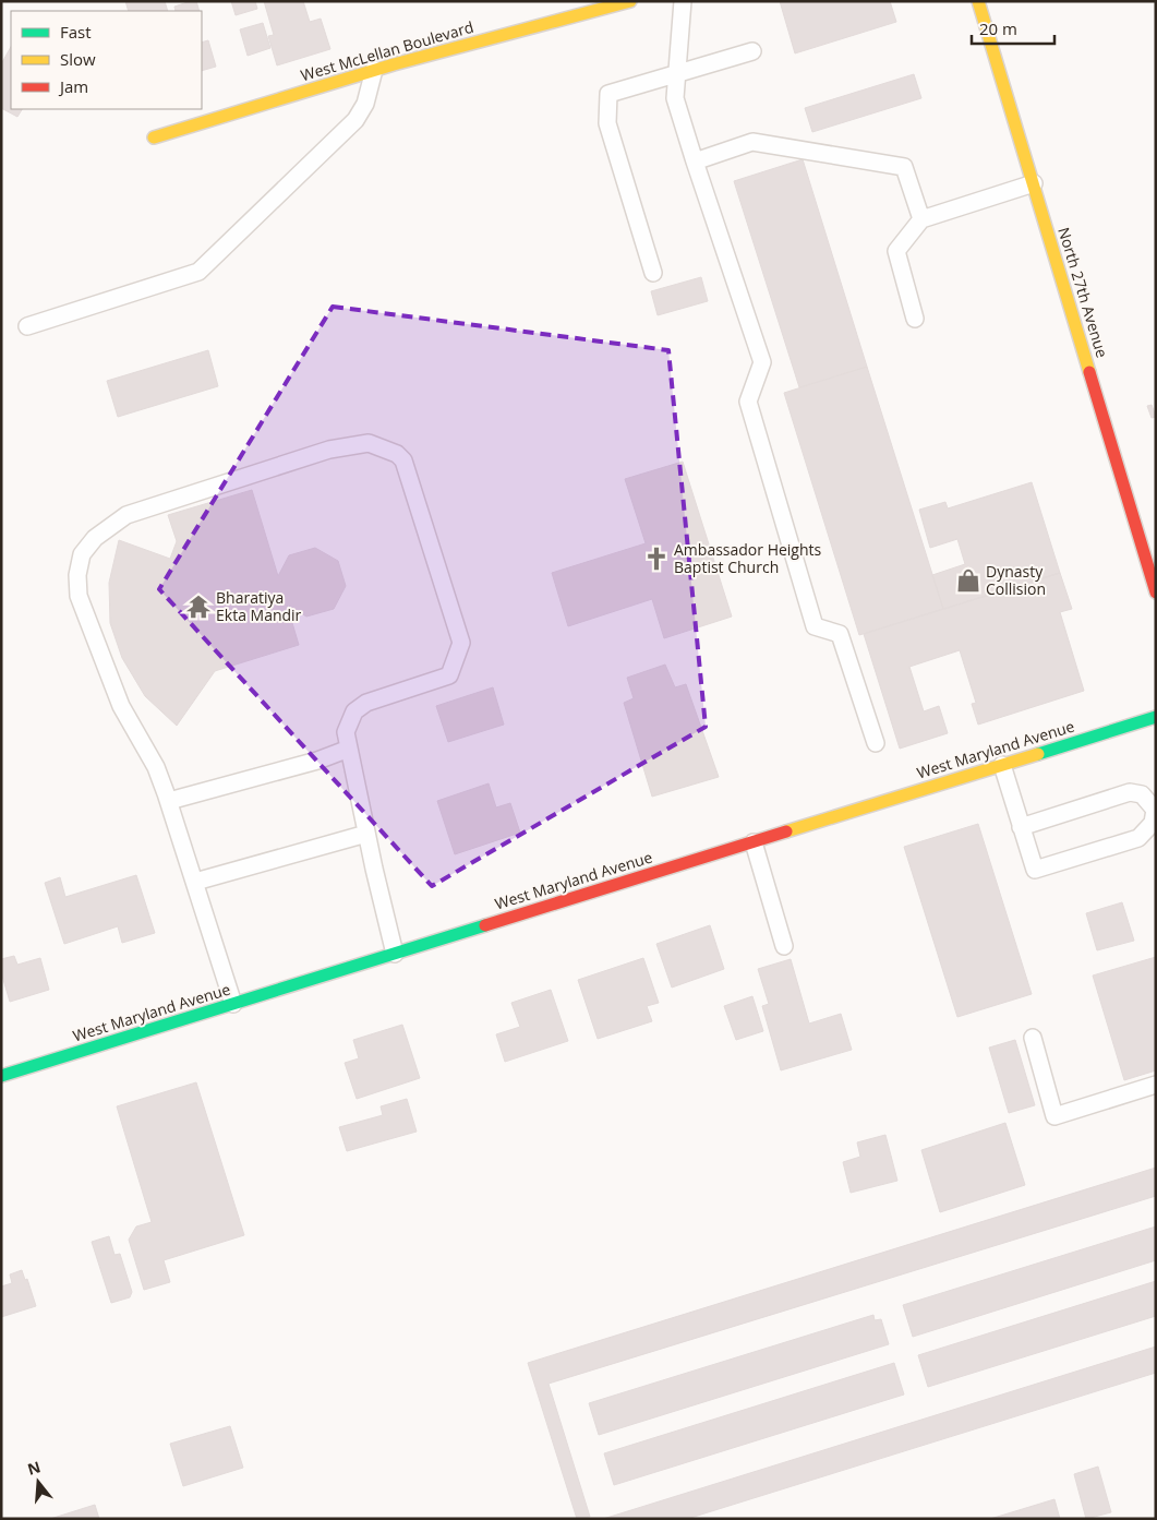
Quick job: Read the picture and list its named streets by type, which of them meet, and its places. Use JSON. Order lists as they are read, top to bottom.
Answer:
{
  "streets": {
    "street": ["West McLellan Boulevard", "North 27th Avenue", "West Maryland Avenue"]
  },
  "places": {
    "church": ["Ambassador Heights Baptist Church"],
    "shop": ["Dynasty Collision"],
    "temple": ["Bharatiya Ekta Mandir"]
  },
  "legend": ["Fast", "Slow", "Jam"],
  "scale_bar": "20 m",
  "north": "top"
}
